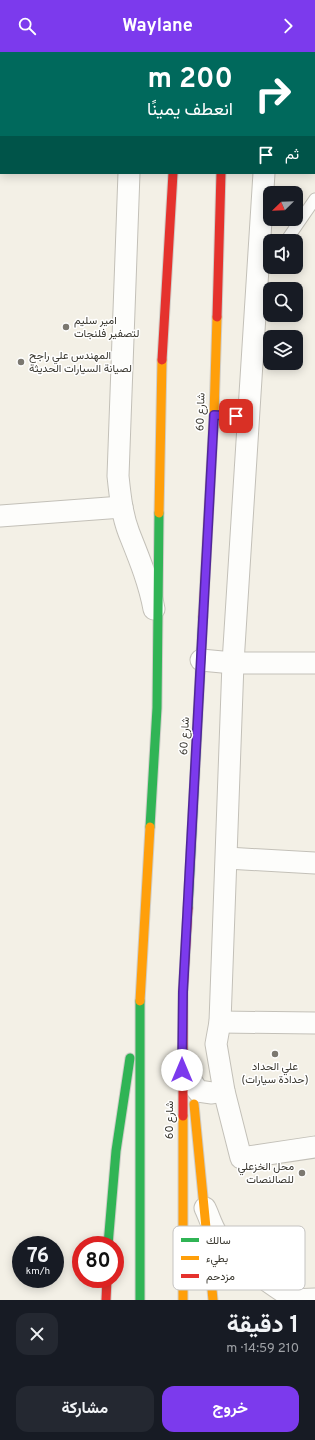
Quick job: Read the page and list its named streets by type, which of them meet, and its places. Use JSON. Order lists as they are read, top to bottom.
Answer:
{
  "streets": {
    "highway": ["شارع 60"]
  },
  "places": [
    "امير سليم لتصفير فلنجات",
    "المهندس علي راجح لصيانة السيارات الحديثة",
    "علي الحداد (حدادة سيارات)",
    "محل الخزعلي للصالنصات"
  ],
  "legend": ["سالك", "بطيء", "مزدحم"],
  "north": "bottom left",
  "page": {
    "header": "Waylane",
    "turn": ["200 m", "انعطف يمينًا"],
    "then": "ثم",
    "speed": "76 km/h",
    "limit": "80",
    "heading": ["1 دقيقة", "210 m · 14:59"],
    "buttons": ["خروج", "مشاركة"]
  }
}
